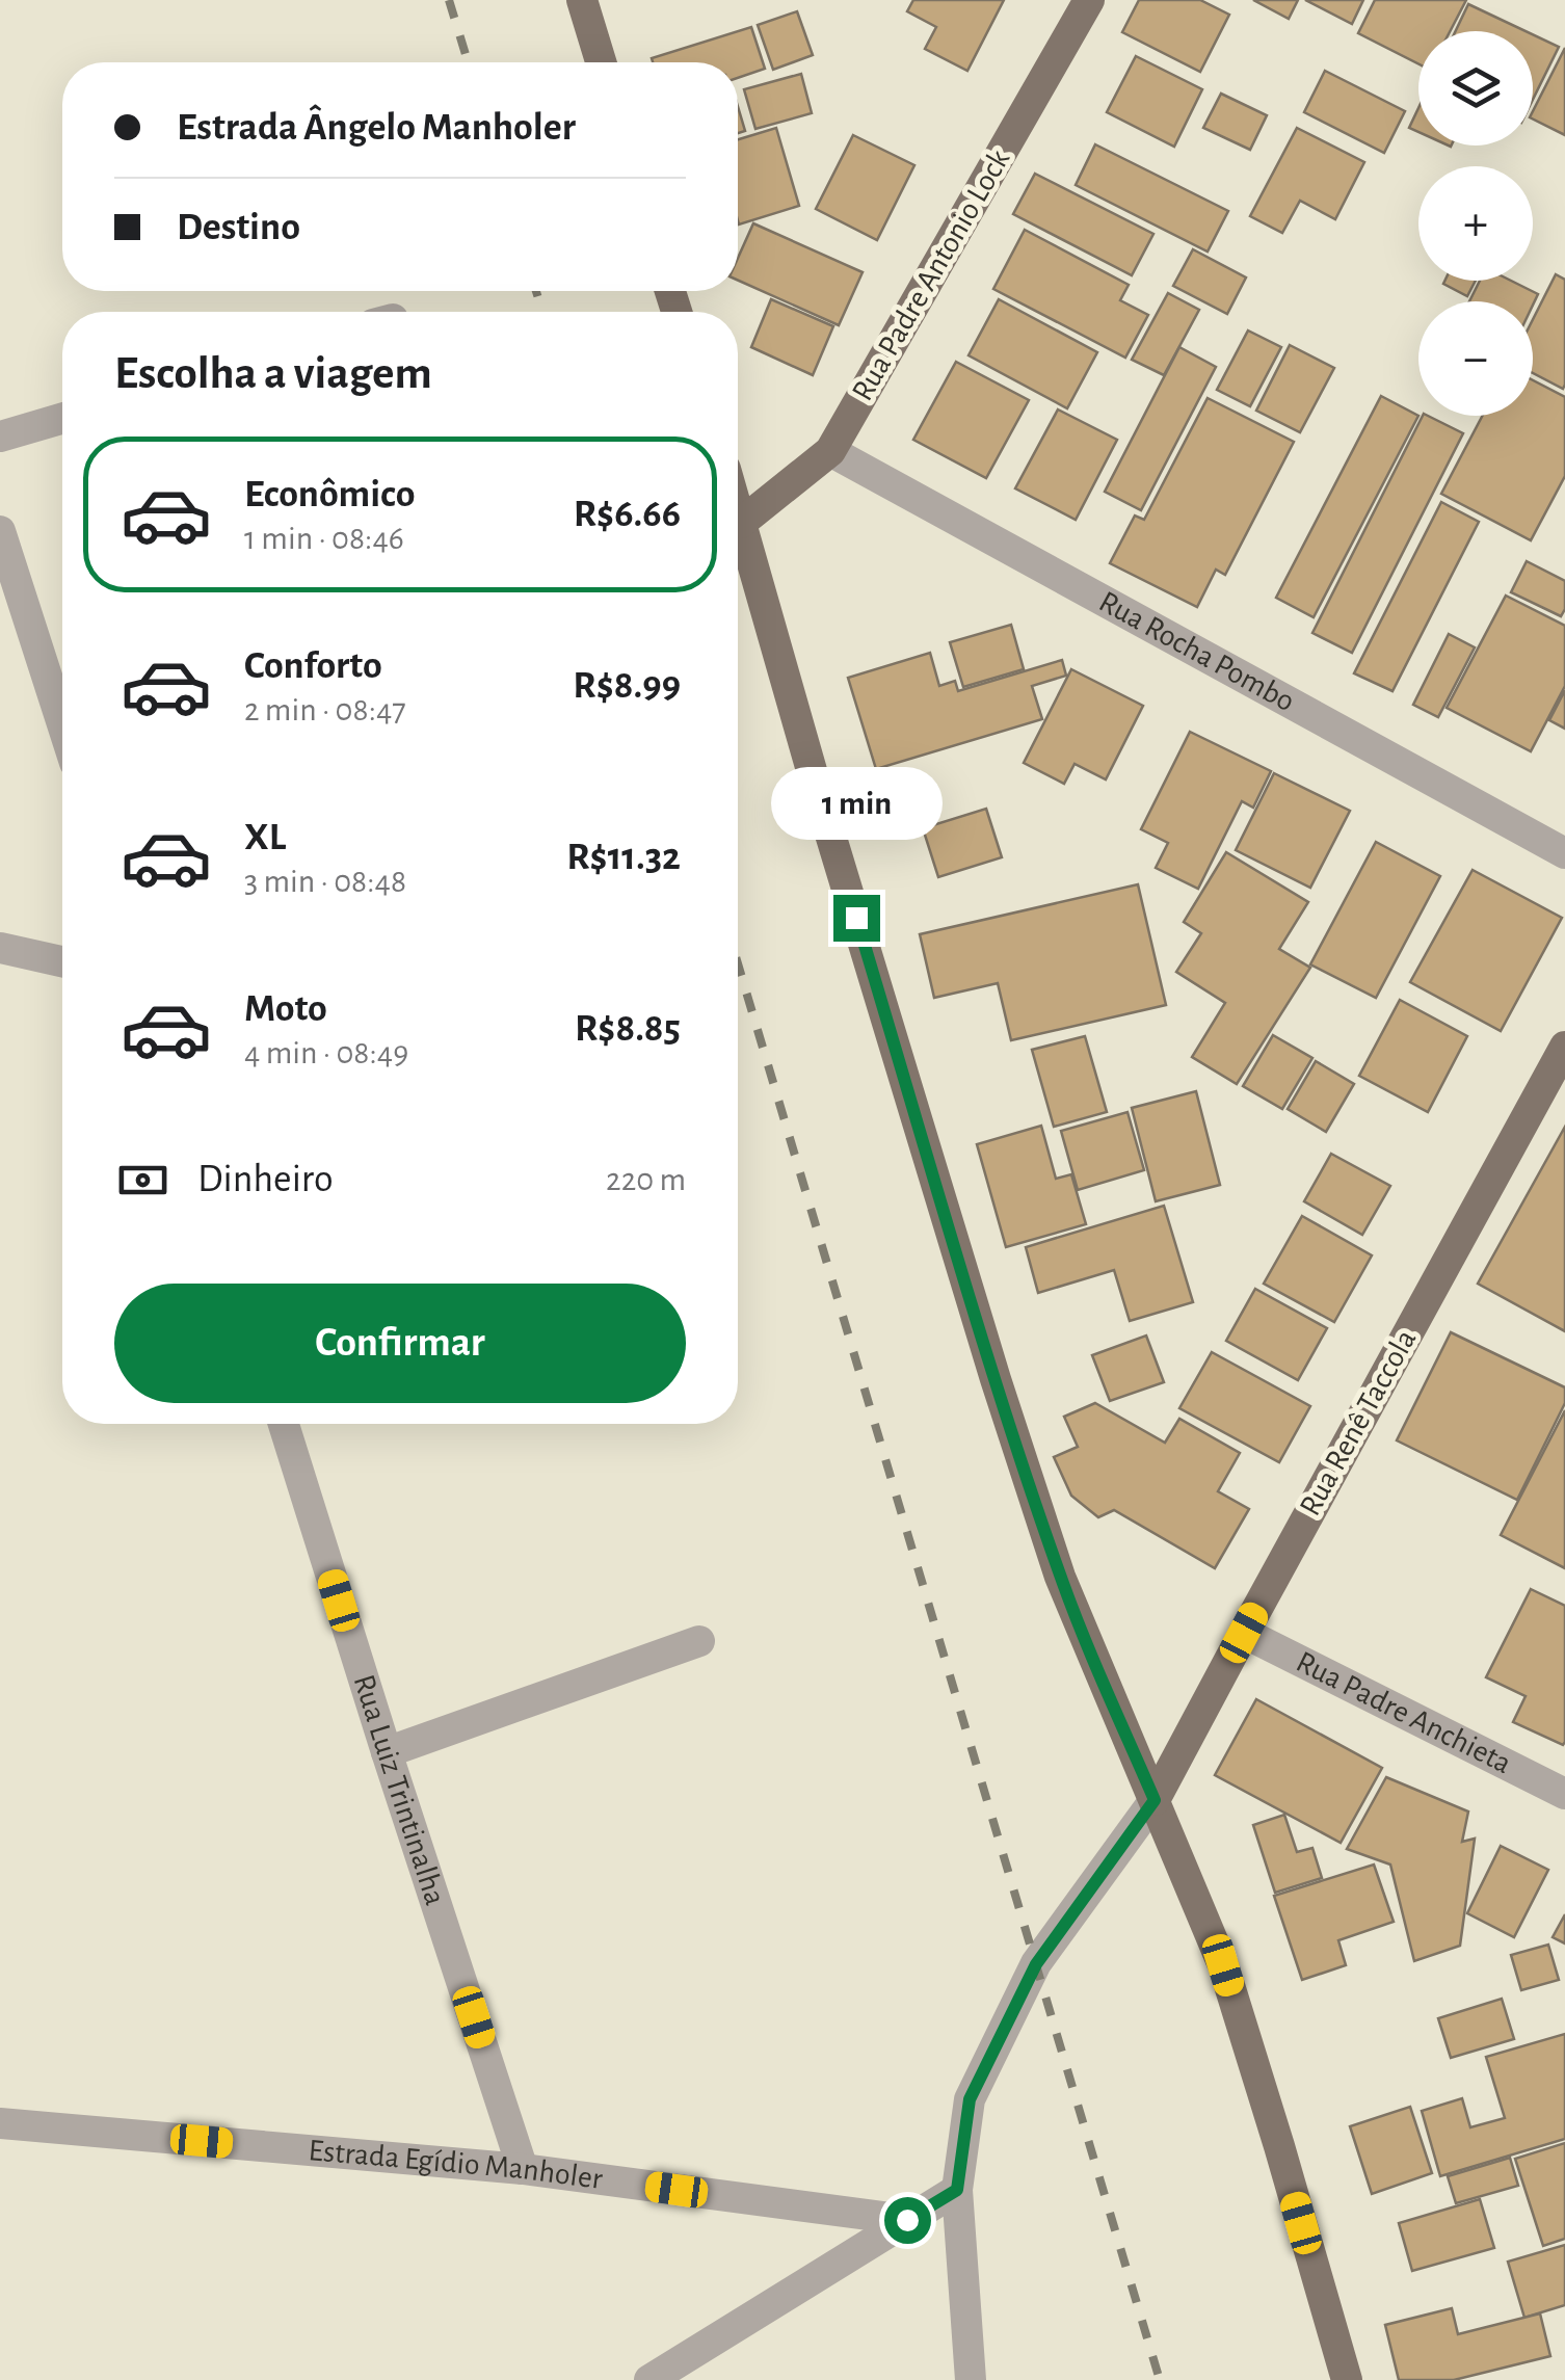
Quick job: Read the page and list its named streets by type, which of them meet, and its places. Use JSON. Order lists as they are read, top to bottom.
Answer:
{
  "streets": {
    "main road": ["Rua Padre Antonio Lock", "Rua Renê Taccola"],
    "street": [
      "Rua Rocha Pombo",
      "Rua Padre Anchieta",
      "Rua Luiz Trintinalha",
      "Estrada Egídio Manholer"
    ]
  },
  "crossings": [
    ["Rua Padre Antonio Lock", "Rua Rocha Pombo"],
    ["Rua Renê Taccola", "Rua Padre Anchieta"],
    ["Rua Luiz Trintinalha", "Estrada Egídio Manholer"]
  ],
  "page": {
    "map_buttons": ["+", "−"],
    "banner": ["Estrada Ângelo Manholer", "Destino"],
    "heading": "Escolha a viagem",
    "list": [
      {
        "name": "Econômico",
        "note": "1 min · 08:46",
        "value": "R$6.66"
      },
      {
        "name": "Conforto",
        "note": "2 min · 08:47",
        "value": "R$8.99"
      },
      {
        "name": "XL",
        "note": "3 min · 08:48",
        "value": "R$11.32"
      },
      {
        "name": "Moto",
        "note": "4 min · 08:49",
        "value": "R$8.85"
      }
    ],
    "bubble": "1 min",
    "pay": ["Dinheiro", "220 m"],
    "buttons": "Confirmar"
  }
}
